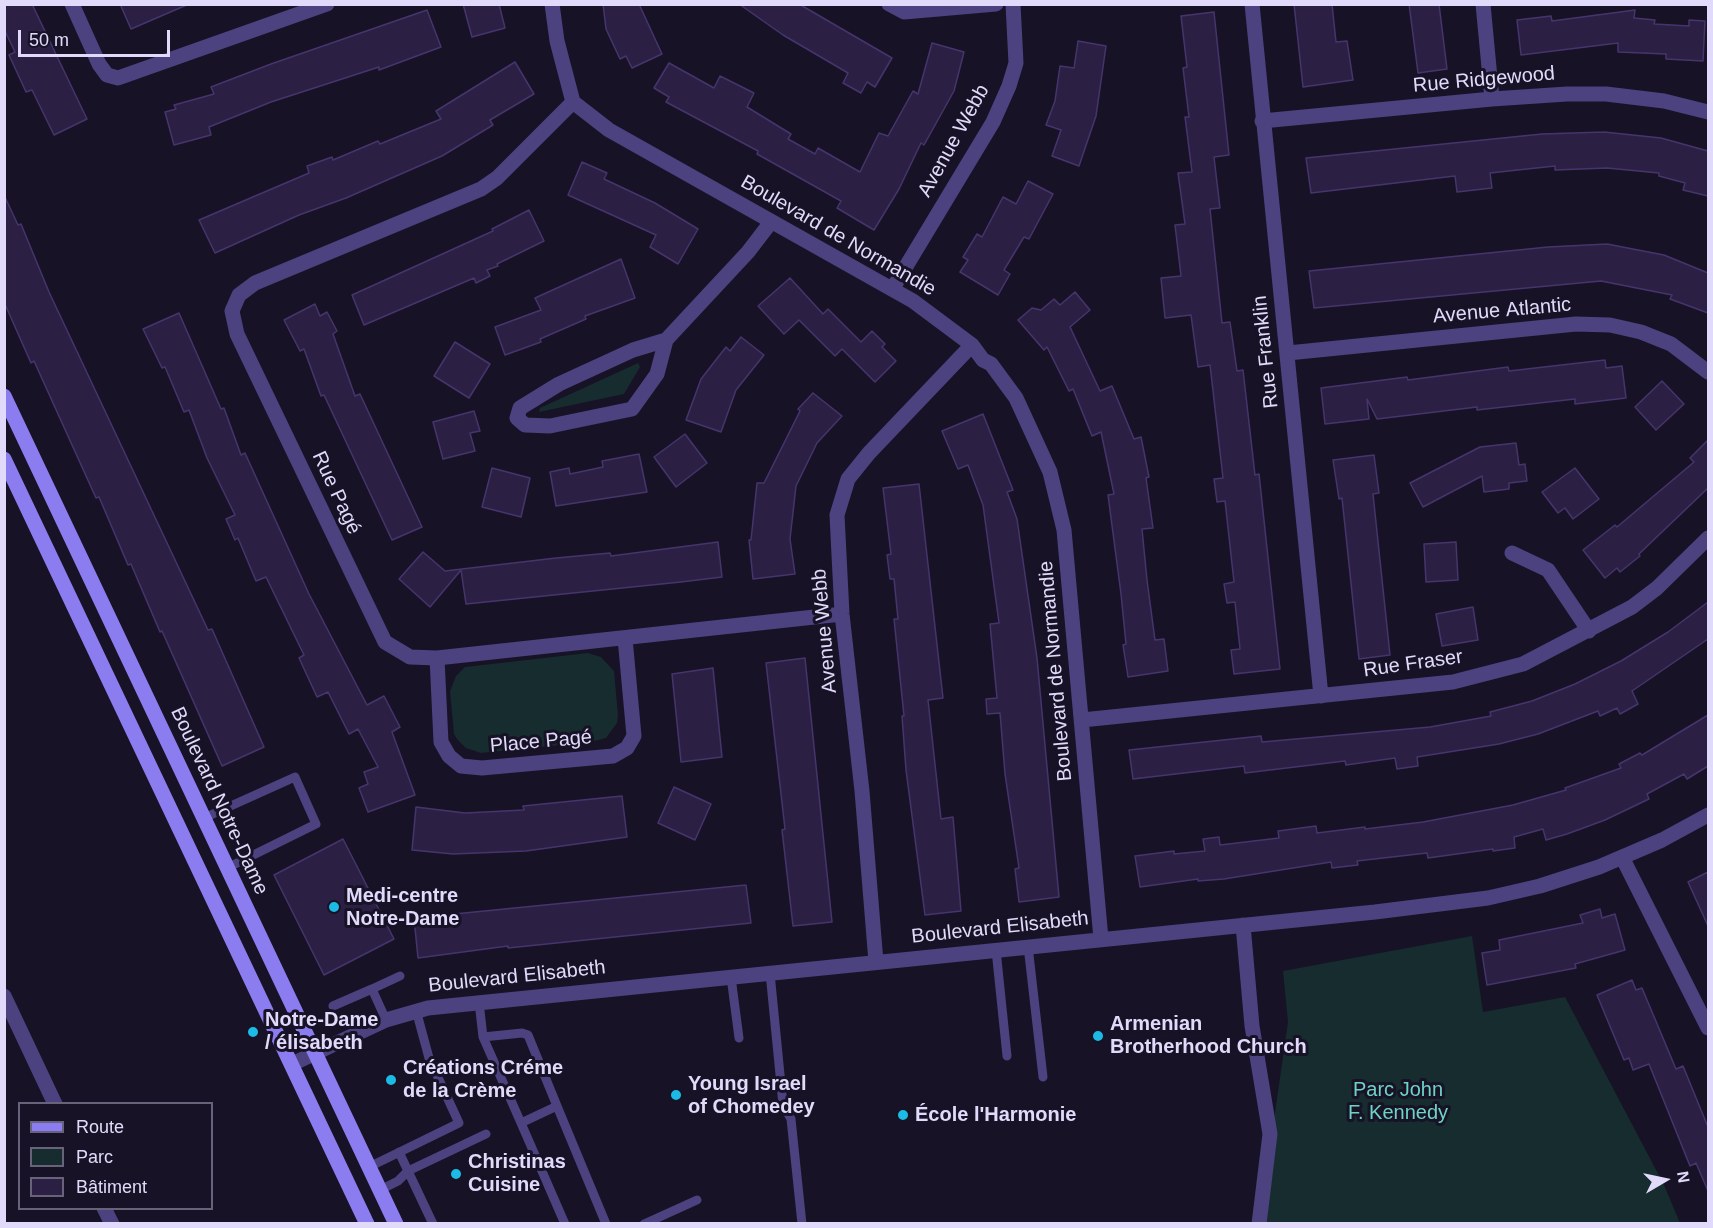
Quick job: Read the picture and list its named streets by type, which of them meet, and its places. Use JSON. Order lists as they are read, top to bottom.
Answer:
{
  "streets": {
    "street": [
      "Rue Ridgewood",
      "Avenue Webb",
      "Boulevard de Normandie",
      "Avenue Atlantic",
      "Rue Franklin",
      "Rue Pagé",
      "Rue Fraser",
      "Place Pagé",
      "Boulevard Notre-Dame",
      "Boulevard Elisabeth"
    ]
  },
  "crossings": [
    ["Rue Ridgewood", "Rue Franklin"],
    ["Avenue Webb", "Boulevard de Normandie"],
    ["Avenue Webb", "Rue Pagé"],
    ["Avenue Webb", "Boulevard Elisabeth"],
    ["Boulevard de Normandie", "Rue Pagé"],
    ["Boulevard de Normandie", "Rue Fraser"],
    ["Boulevard de Normandie", "Boulevard Elisabeth"],
    ["Avenue Atlantic", "Rue Franklin"],
    ["Rue Franklin", "Rue Fraser"],
    ["Rue Pagé", "Place Pagé"],
    ["Boulevard Notre-Dame", "Boulevard Elisabeth"]
  ],
  "parks": ["Parc John F. Kennedy"],
  "places": [
    "Medi-centre Notre-Dame",
    "Notre-Dame / élisabeth",
    "Armenian Brotherhood Church",
    "Créations Créme de la Crème",
    "Young Israel of Chomedey",
    "École l'Harmonie",
    "Christinas Cuisine"
  ],
  "legend": ["Route", "Parc", "Bâtiment"],
  "scale_bar": "50 m",
  "north": "right"
}
